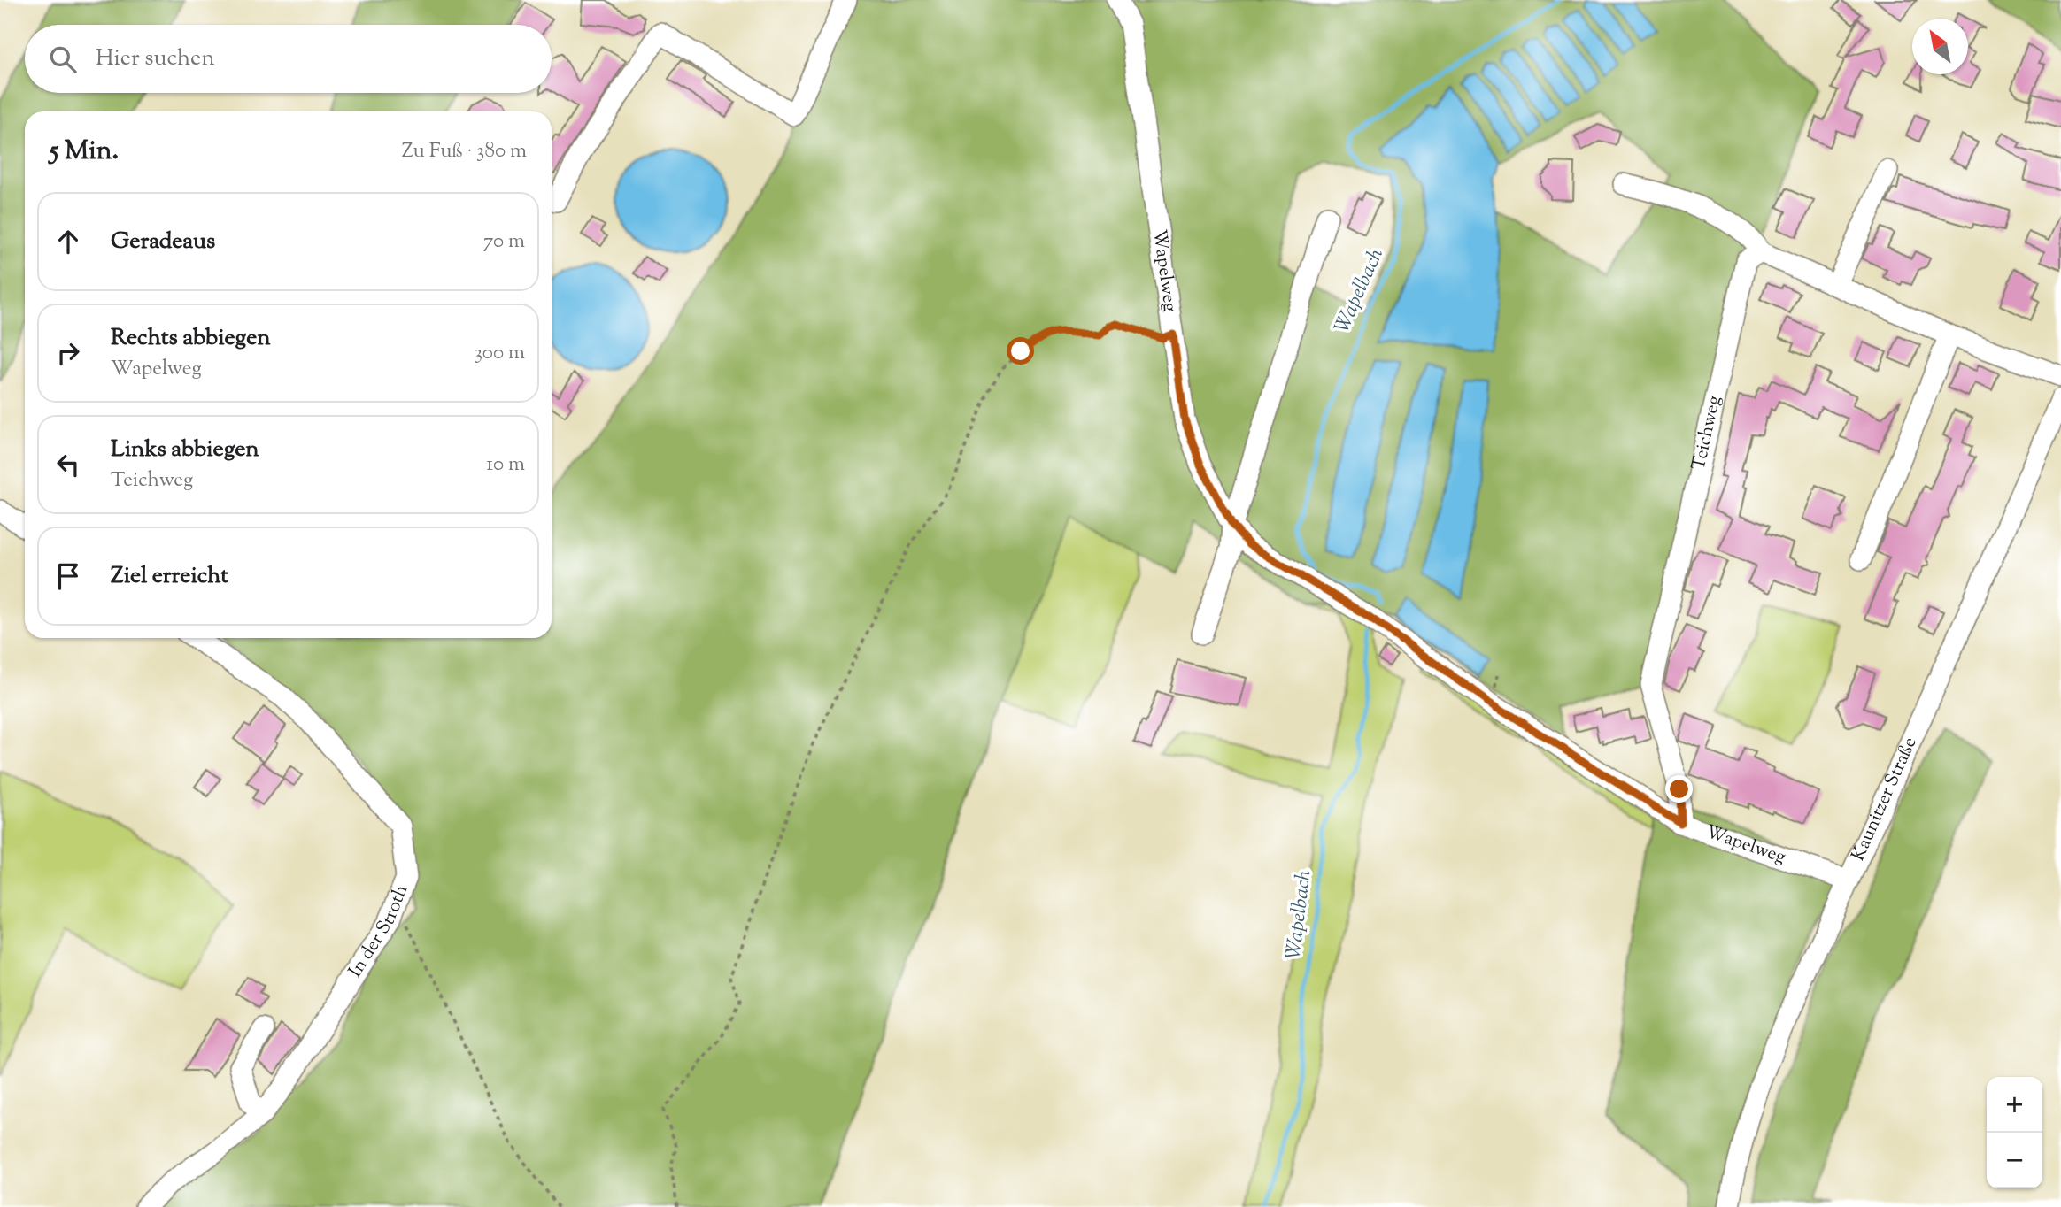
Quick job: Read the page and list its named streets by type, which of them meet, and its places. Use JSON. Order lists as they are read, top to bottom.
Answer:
{
  "streets": {
    "street": [
      "Wapelweg",
      "Teichweg",
      "Kaunitzer Straße",
      "In der Stroth"
    ]
  },
  "crossings": [
    ["Wapelweg", "Teichweg"],
    ["Wapelweg", "Kaunitzer Straße"]
  ],
  "water": ["Wapelbach"],
  "north": "top left",
  "page": {
    "search": "Hier suchen",
    "heading": ["5 Min.", "Zu Fuß · 380 m"],
    "list": [
      ["Geradeaus", "70 m"],
      ["Rechts abbiegen", "Wapelweg", "300 m"],
      ["Links abbiegen", "Teichweg", "10 m"],
      "Ziel erreicht"
    ],
    "map_buttons": ["+", "−"]
  }
}
